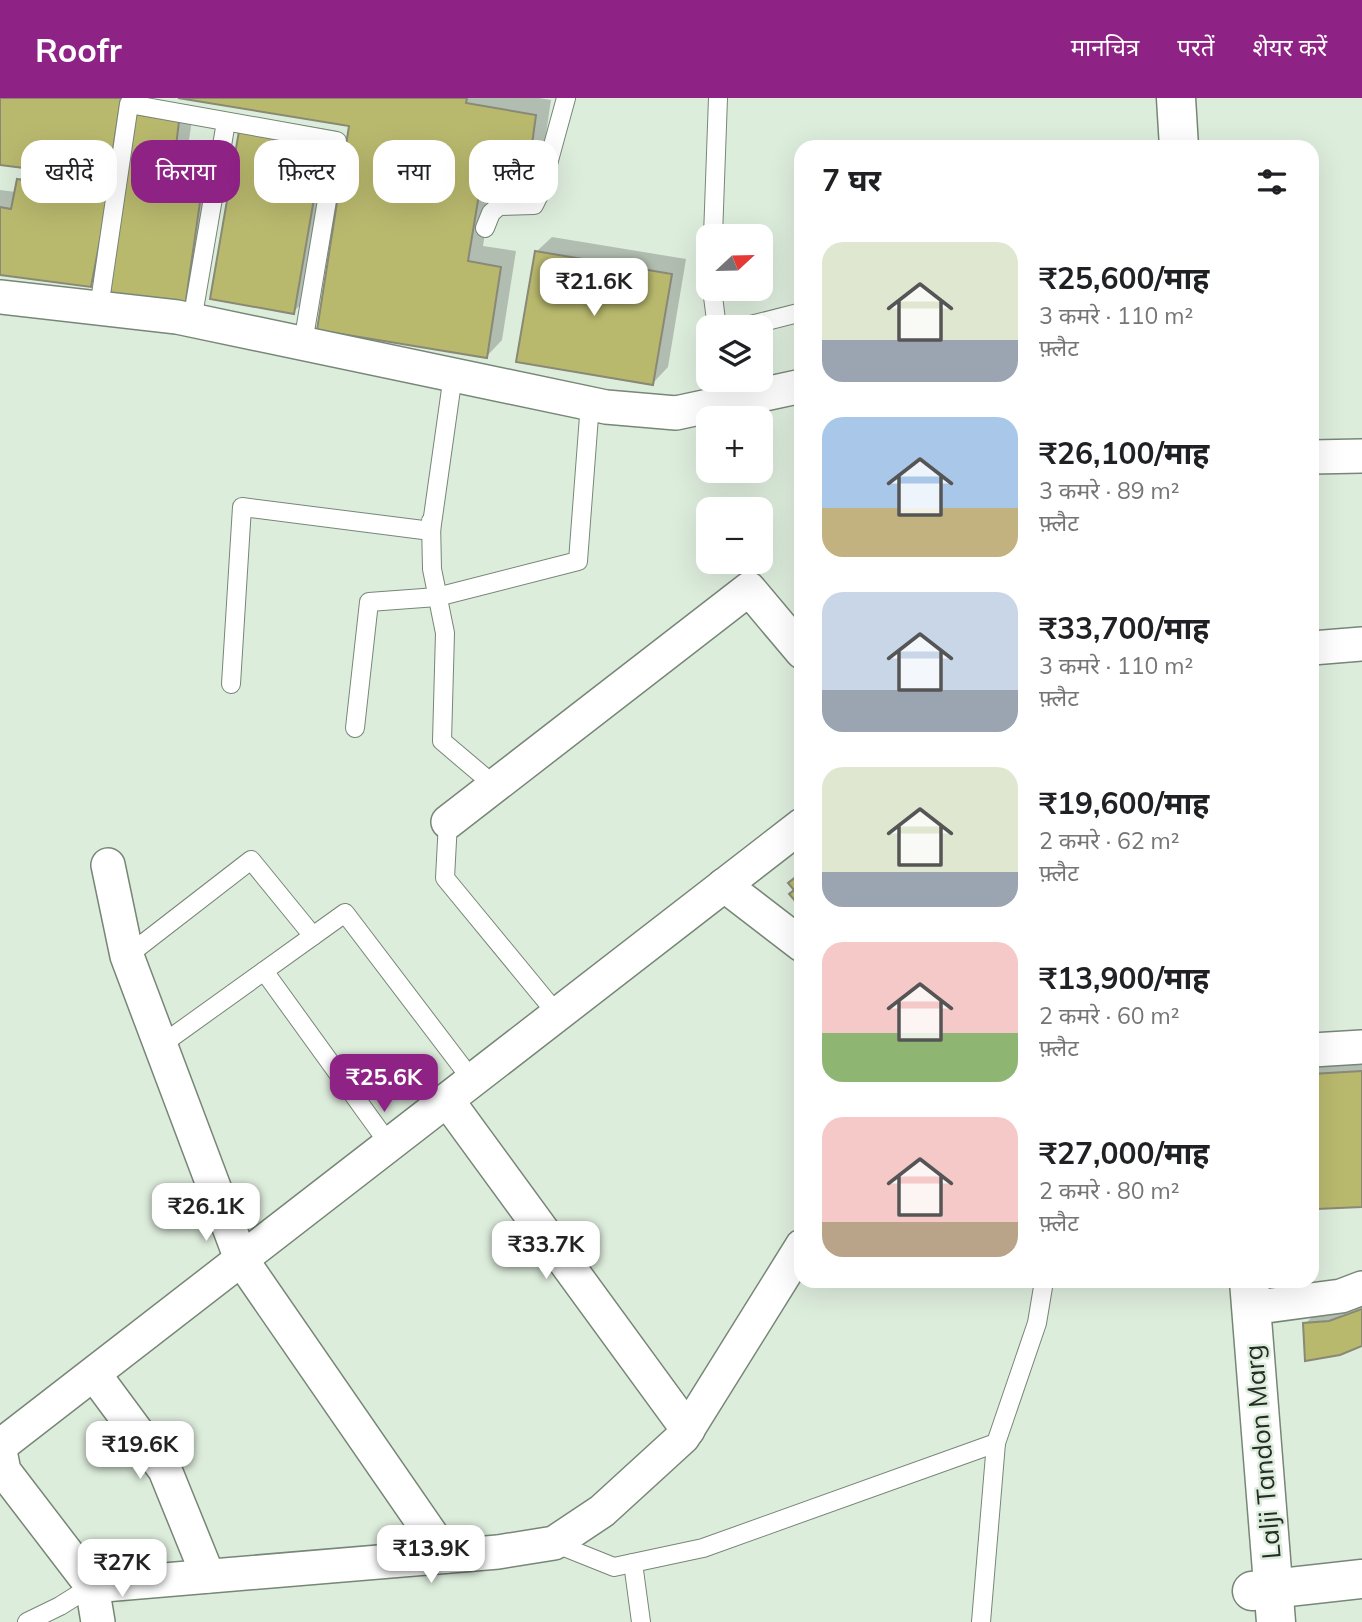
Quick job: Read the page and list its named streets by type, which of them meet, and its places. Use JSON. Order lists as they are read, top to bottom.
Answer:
{
  "streets": {
    "main road": ["Lalji Tandon Marg"]
  },
  "north": "right",
  "page": {
    "header": "Roofr",
    "nav": ["मानचित्र", "परतें", "शेयर करें"],
    "chip": [
      "खरीदें",
      "किराया",
      "फ़िल्टर",
      "नया",
      "फ़्लैट"
    ],
    "heading": "7 घर",
    "map_buttons": ["+", "−"],
    "list": [
      {
        "name": "₹25,600/माह",
        "note": "3 कमरे · 110 m² · फ़्लैट"
      },
      {
        "name": "₹26,100/माह",
        "note": "3 कमरे · 89 m² · फ़्लैट"
      },
      {
        "name": "₹33,700/माह",
        "note": "3 कमरे · 110 m² · फ़्लैट"
      },
      {
        "name": "₹19,600/माह",
        "note": "2 कमरे · 62 m² · फ़्लैट"
      },
      {
        "name": "₹13,900/माह",
        "note": "2 कमरे · 60 m² · फ़्लैट"
      },
      {
        "name": "₹27,000/माह",
        "note": "2 कमरे · 80 m² · फ़्लैट"
      }
    ],
    "price": [
      "₹21.6K",
      "₹25.6K",
      "₹26.1K",
      "₹33.7K",
      "₹19.6K",
      "₹13.9K",
      "₹27K"
    ]
  }
}
